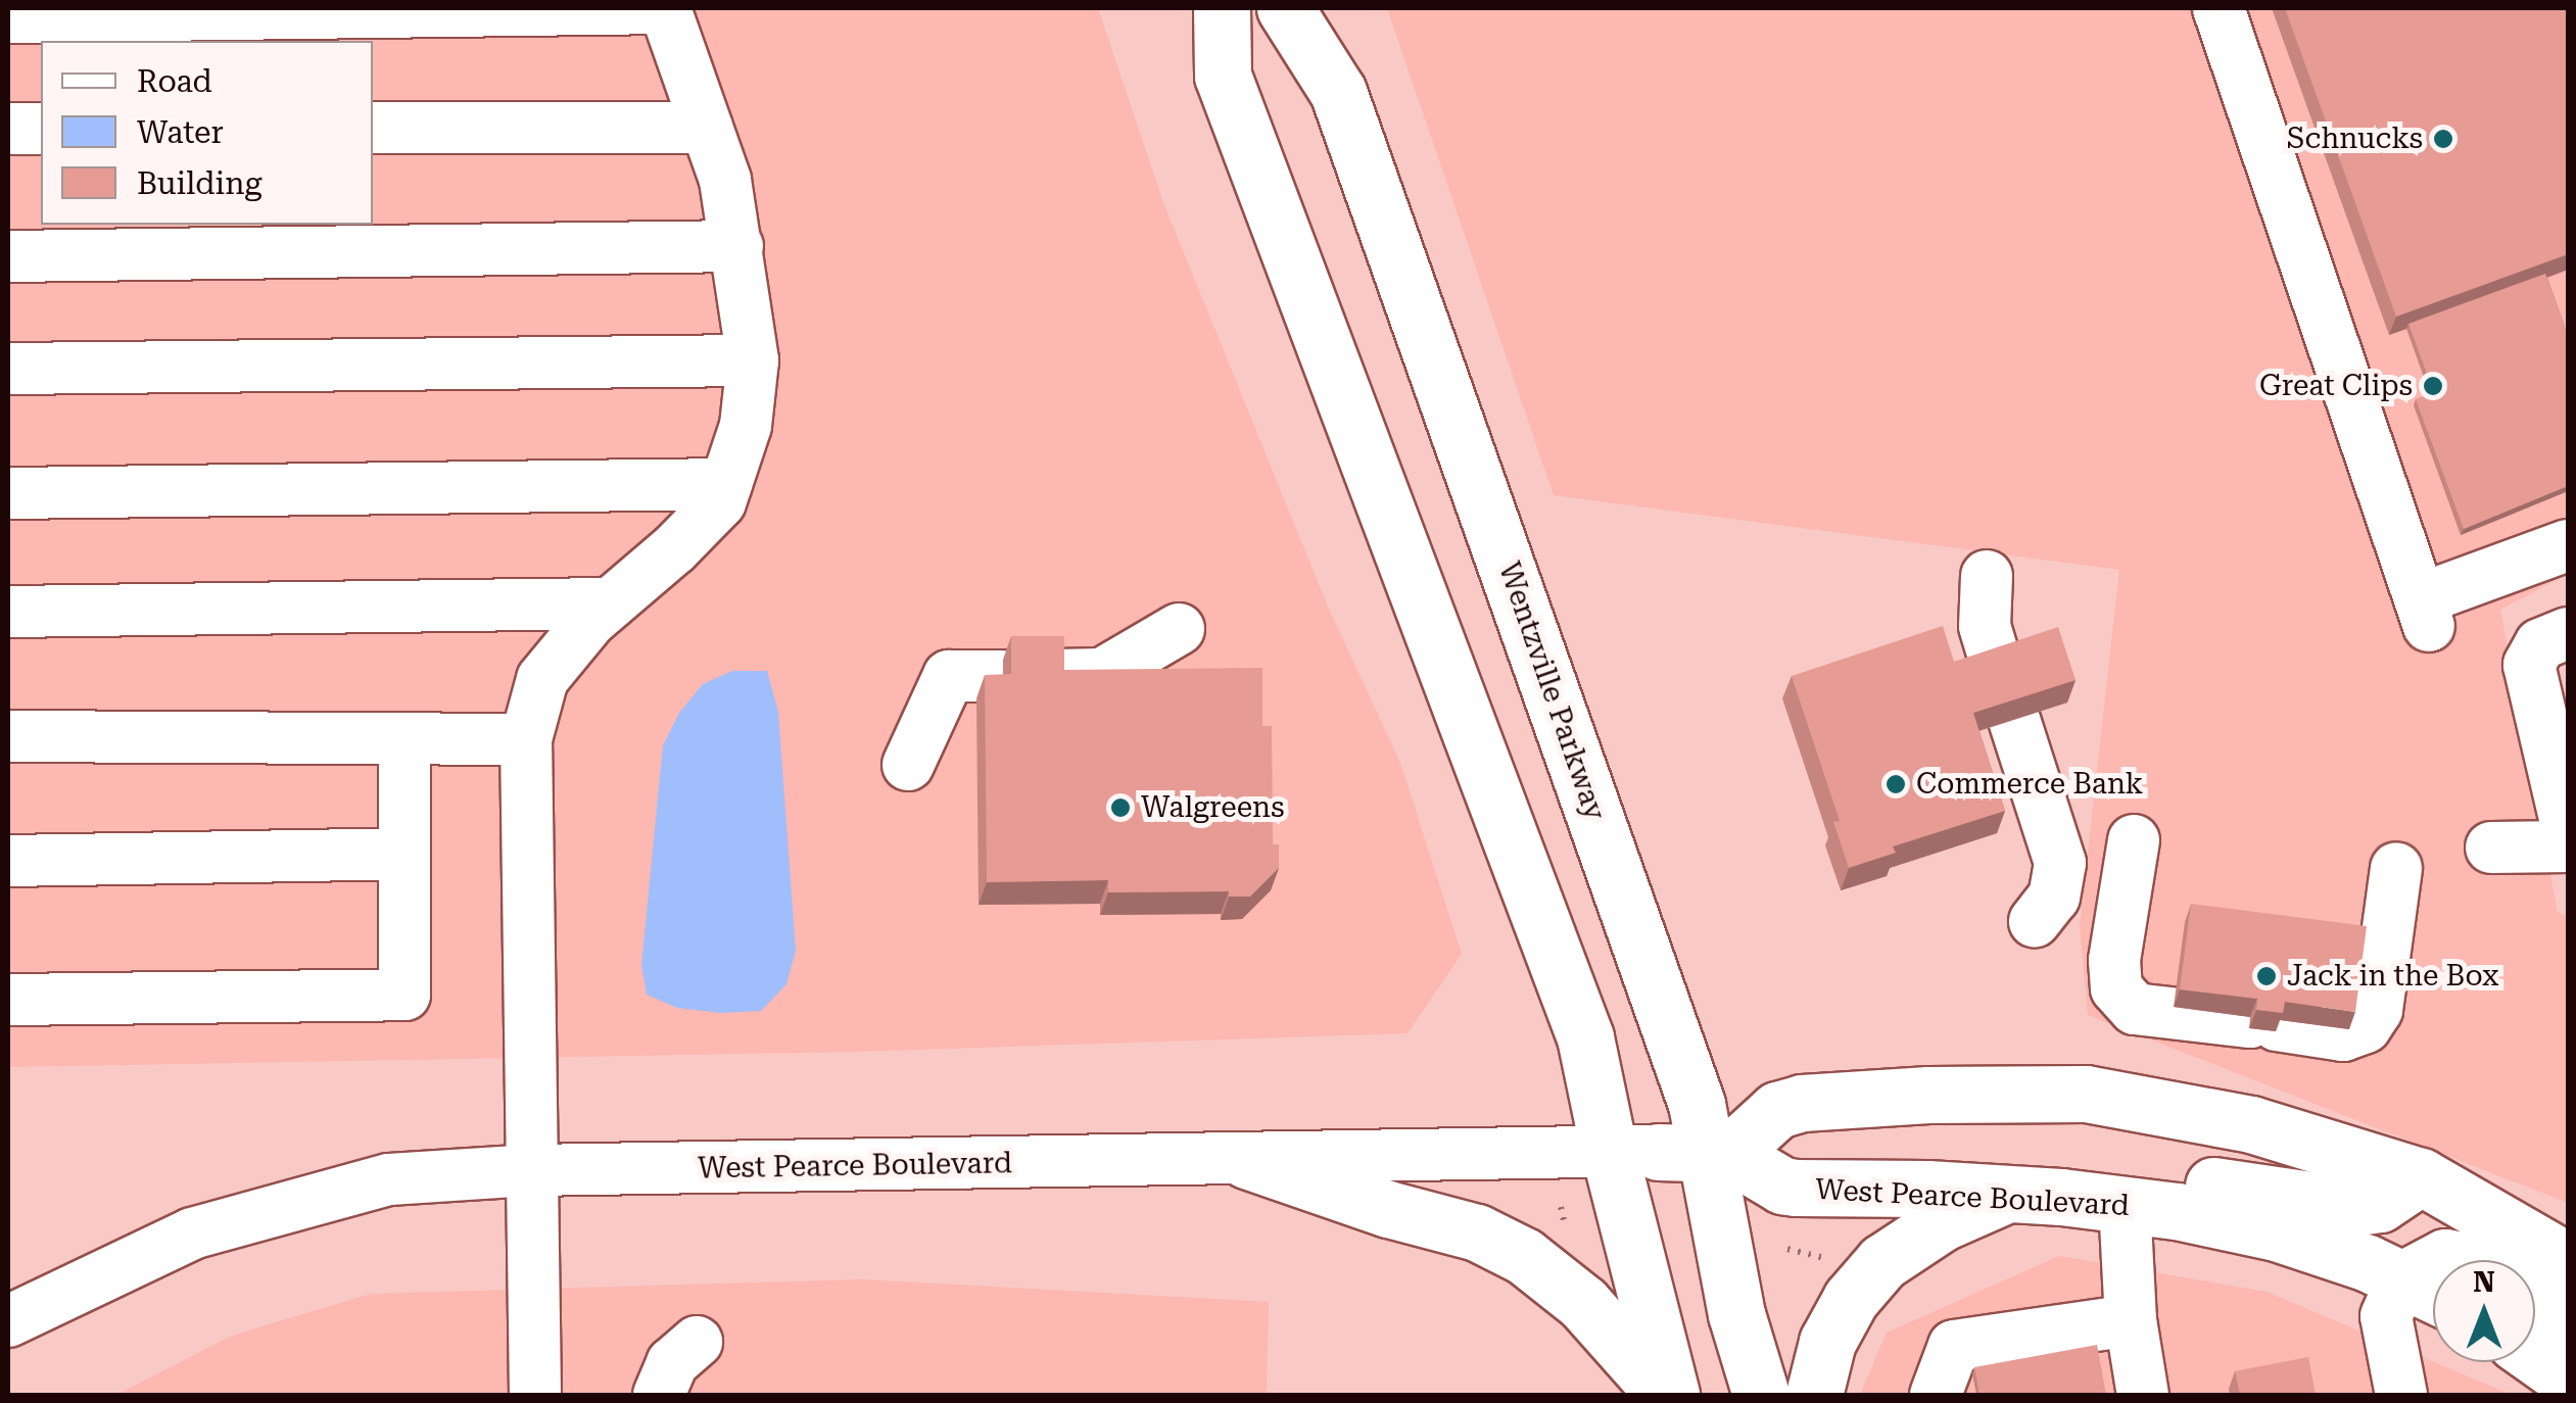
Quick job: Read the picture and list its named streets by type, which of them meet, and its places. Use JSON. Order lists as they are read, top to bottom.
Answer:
{
  "streets": {
    "main road": ["Wentzville Parkway", "West Pearce Boulevard"]
  },
  "crossings": [
    ["Wentzville Parkway", "West Pearce Boulevard"]
  ],
  "places": [
    "Schnucks",
    "Great Clips",
    "Commerce Bank",
    "Walgreens",
    "Jack in the Box"
  ],
  "legend": ["Road", "Water", "Building"],
  "north": "top"
}
